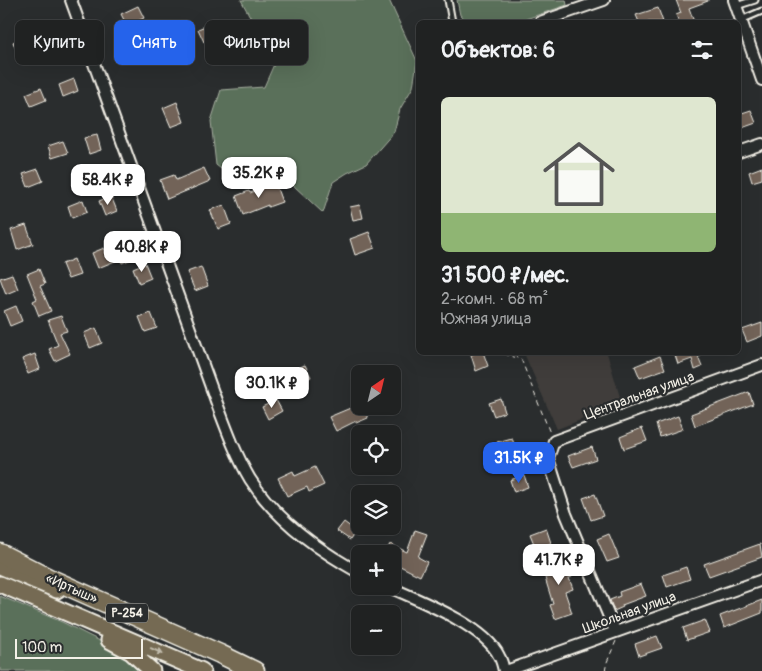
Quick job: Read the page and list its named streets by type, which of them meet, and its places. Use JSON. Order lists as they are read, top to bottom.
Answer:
{
  "streets": {
    "highway": ["«Иртыш»", "Р-254"],
    "street": ["Центральная улица", "Школьная улица"]
  },
  "scale_bar": "100 m",
  "north": "top right",
  "page": {
    "chip": ["Купить", "Снять", "Фильтры"],
    "heading": "Объектов: 6",
    "list": [
      {
        "name": "31 500 ₽/мес.",
        "note": "2-комн. · 68 m² · Южная улица"
      }
    ],
    "price": [
      "35.2K ₽",
      "58.4K ₽",
      "40.8K ₽",
      "30.1K ₽",
      "31.5K ₽",
      "41.7K ₽"
    ],
    "map_buttons": ["+", "−"],
    "scale": "100 m"
  }
}
